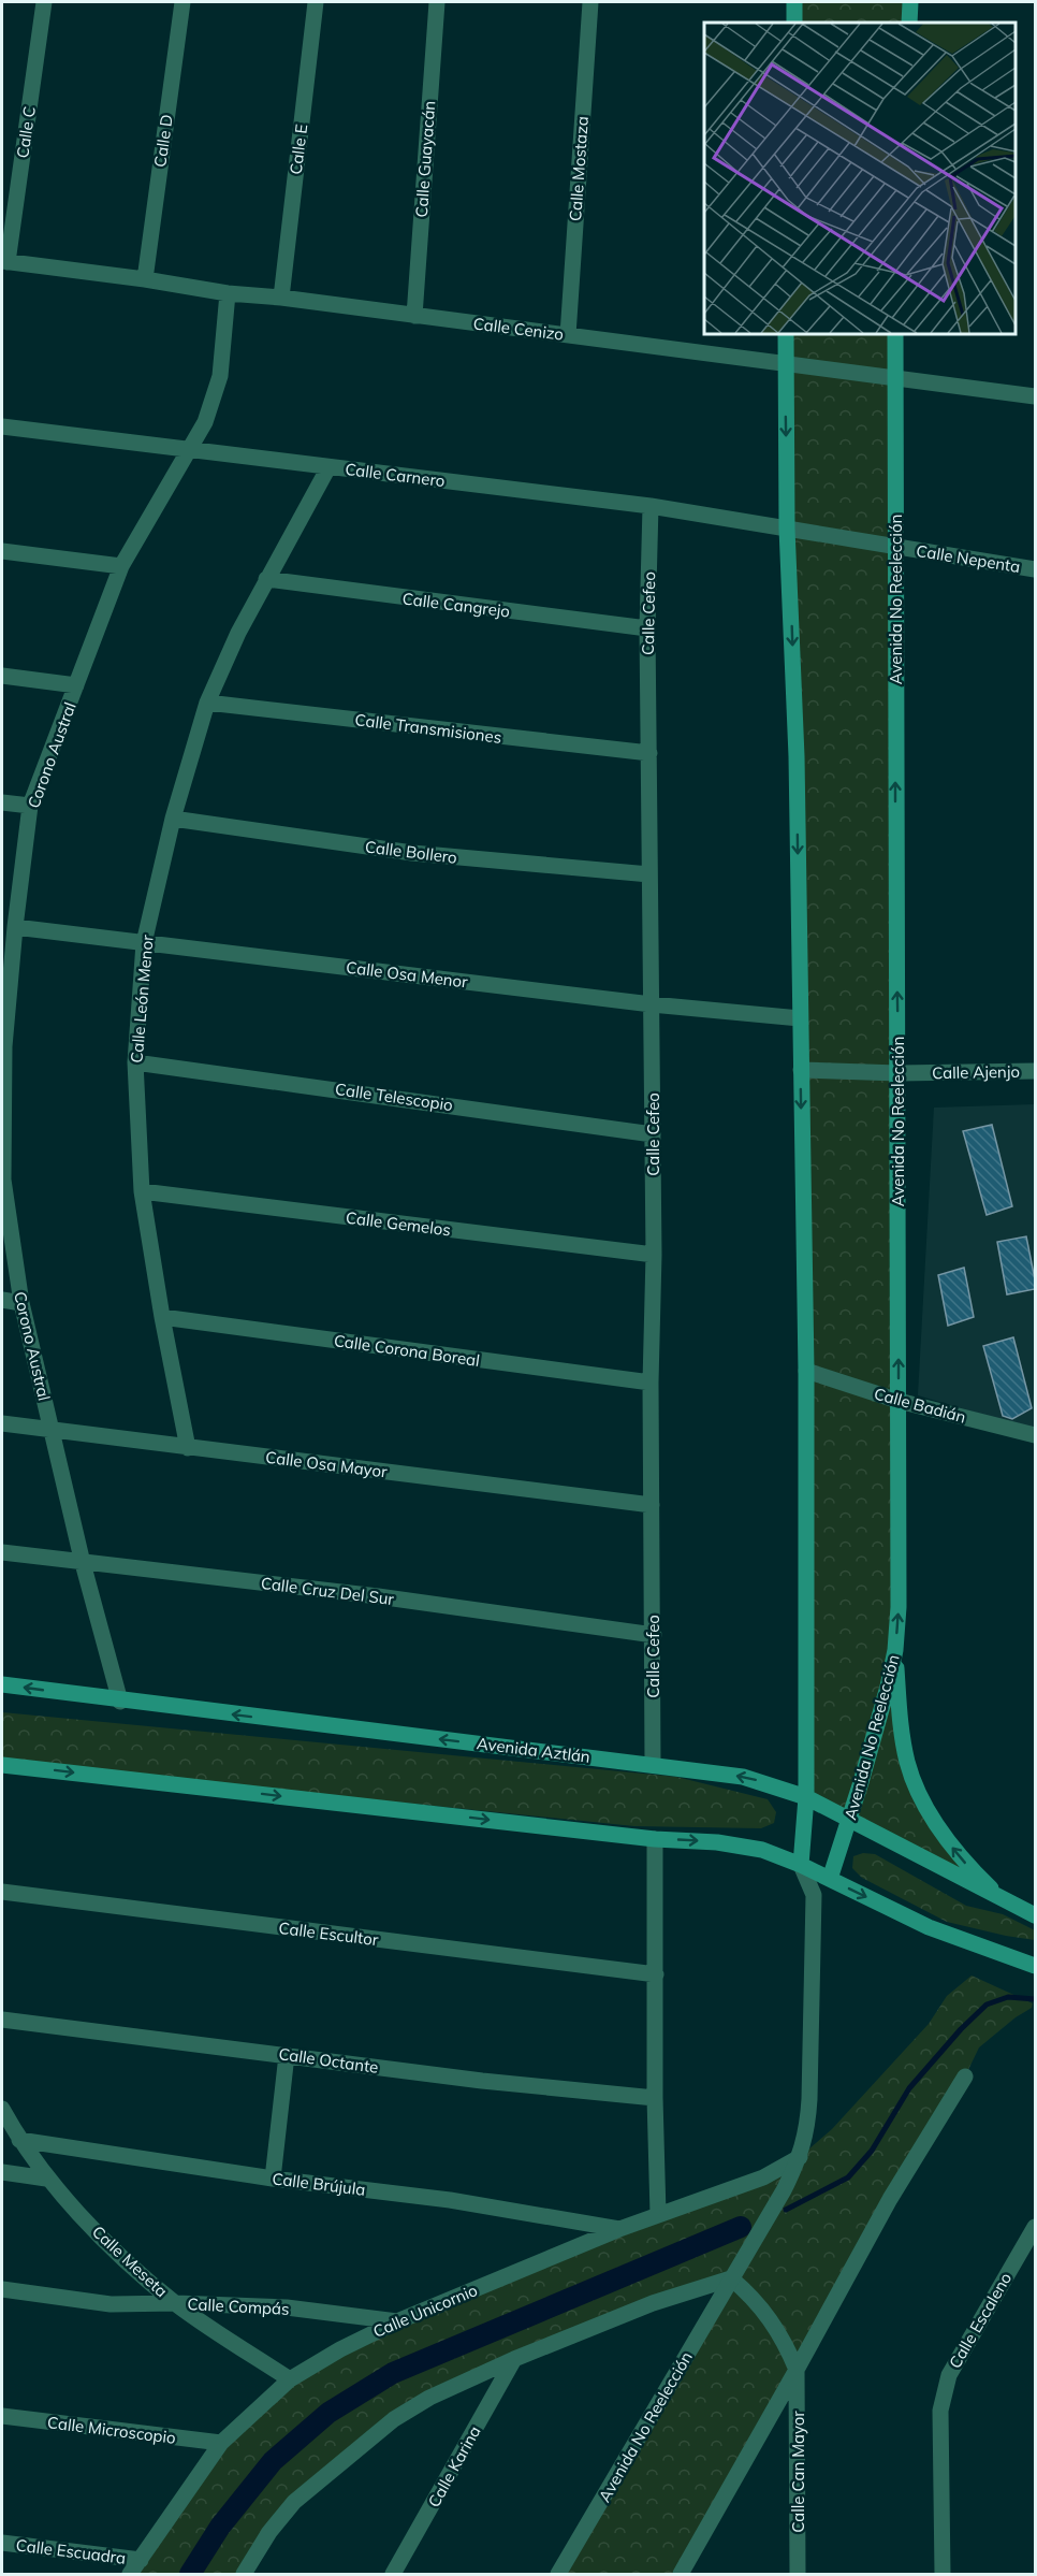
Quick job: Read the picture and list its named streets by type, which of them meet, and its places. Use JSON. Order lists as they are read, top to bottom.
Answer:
{
  "streets": {
    "main road": ["Avenida No Reelección", "Avenida Aztlán"],
    "street": [
      "Calle C",
      "Calle D",
      "Calle E",
      "Calle Guayacán",
      "Calle Mostaza",
      "Calle Cenizo",
      "Calle Carnero",
      "Calle Nepenta",
      "Calle Cangrejo",
      "Calle Cefeo",
      "Calle Transmisiones",
      "Corono Austral",
      "Calle Bollero",
      "Calle Osa Menor",
      "Calle León Menor",
      "Calle Ajenjo",
      "Calle Telescopio",
      "Calle Gemelos",
      "Calle Corona Boreal",
      "Calle Badián",
      "Calle Osa Mayor",
      "Calle Cruz Del Sur",
      "Calle Escultor",
      "Calle Octante",
      "Calle Brújula",
      "Calle Meseta",
      "Calle Compás",
      "Calle Unicornio",
      "Calle Escaleno",
      "Calle Microscopio",
      "Calle Karina",
      "Calle Can Mayor",
      "Calle Escuadra"
    ]
  },
  "crossings": [
    ["Calle C", "Calle Cenizo"],
    ["Calle D", "Calle Cenizo"],
    ["Calle E", "Calle Cenizo"],
    ["Calle Guayacán", "Calle Cenizo"],
    ["Calle Mostaza", "Calle Cenizo"],
    ["Calle Cenizo", "Avenida No Reelección"],
    ["Calle Cenizo", "Corono Austral"],
    ["Calle Carnero", "Calle Nepenta"],
    ["Calle Carnero", "Avenida No Reelección"],
    ["Calle Carnero", "Calle Cefeo"],
    ["Calle Carnero", "Corono Austral"],
    ["Calle Carnero", "Calle León Menor"],
    ["Calle Nepenta", "Avenida No Reelección"],
    ["Avenida No Reelección", "Calle Osa Menor"],
    ["Avenida No Reelección", "Calle Ajenjo"],
    ["Avenida No Reelección", "Calle Badián"],
    ["Avenida No Reelección", "Avenida Aztlán"],
    ["Avenida No Reelección", "Calle Unicornio"],
    ["Calle Cangrejo", "Calle Cefeo"],
    ["Calle Cangrejo", "Calle León Menor"],
    ["Calle Cefeo", "Calle Transmisiones"],
    ["Calle Cefeo", "Calle Bollero"],
    ["Calle Cefeo", "Calle Osa Menor"],
    ["Calle Cefeo", "Calle Telescopio"],
    ["Calle Cefeo", "Calle Gemelos"],
    ["Calle Cefeo", "Calle Corona Boreal"],
    ["Calle Cefeo", "Calle Osa Mayor"],
    ["Calle Cefeo", "Calle Cruz Del Sur"],
    ["Calle Cefeo", "Avenida Aztlán"],
    ["Calle Transmisiones", "Calle León Menor"],
    ["Corono Austral", "Calle Osa Menor"],
    ["Corono Austral", "Calle Osa Mayor"],
    ["Corono Austral", "Calle Cruz Del Sur"],
    ["Corono Austral", "Avenida Aztlán"],
    ["Calle Bollero", "Calle León Menor"],
    ["Calle Osa Menor", "Calle León Menor"],
    ["Calle León Menor", "Calle Telescopio"],
    ["Calle León Menor", "Calle Gemelos"],
    ["Calle León Menor", "Calle Corona Boreal"],
    ["Calle León Menor", "Calle Osa Mayor"],
    ["Calle Brújula", "Calle Meseta"],
    ["Calle Brújula", "Calle Unicornio"],
    ["Calle Meseta", "Calle Compás"],
    ["Calle Meseta", "Calle Unicornio"],
    ["Calle Compás", "Calle Unicornio"],
    ["Calle Unicornio", "Calle Microscopio"],
    ["Calle Unicornio", "Calle Escuadra"]
  ]
}
